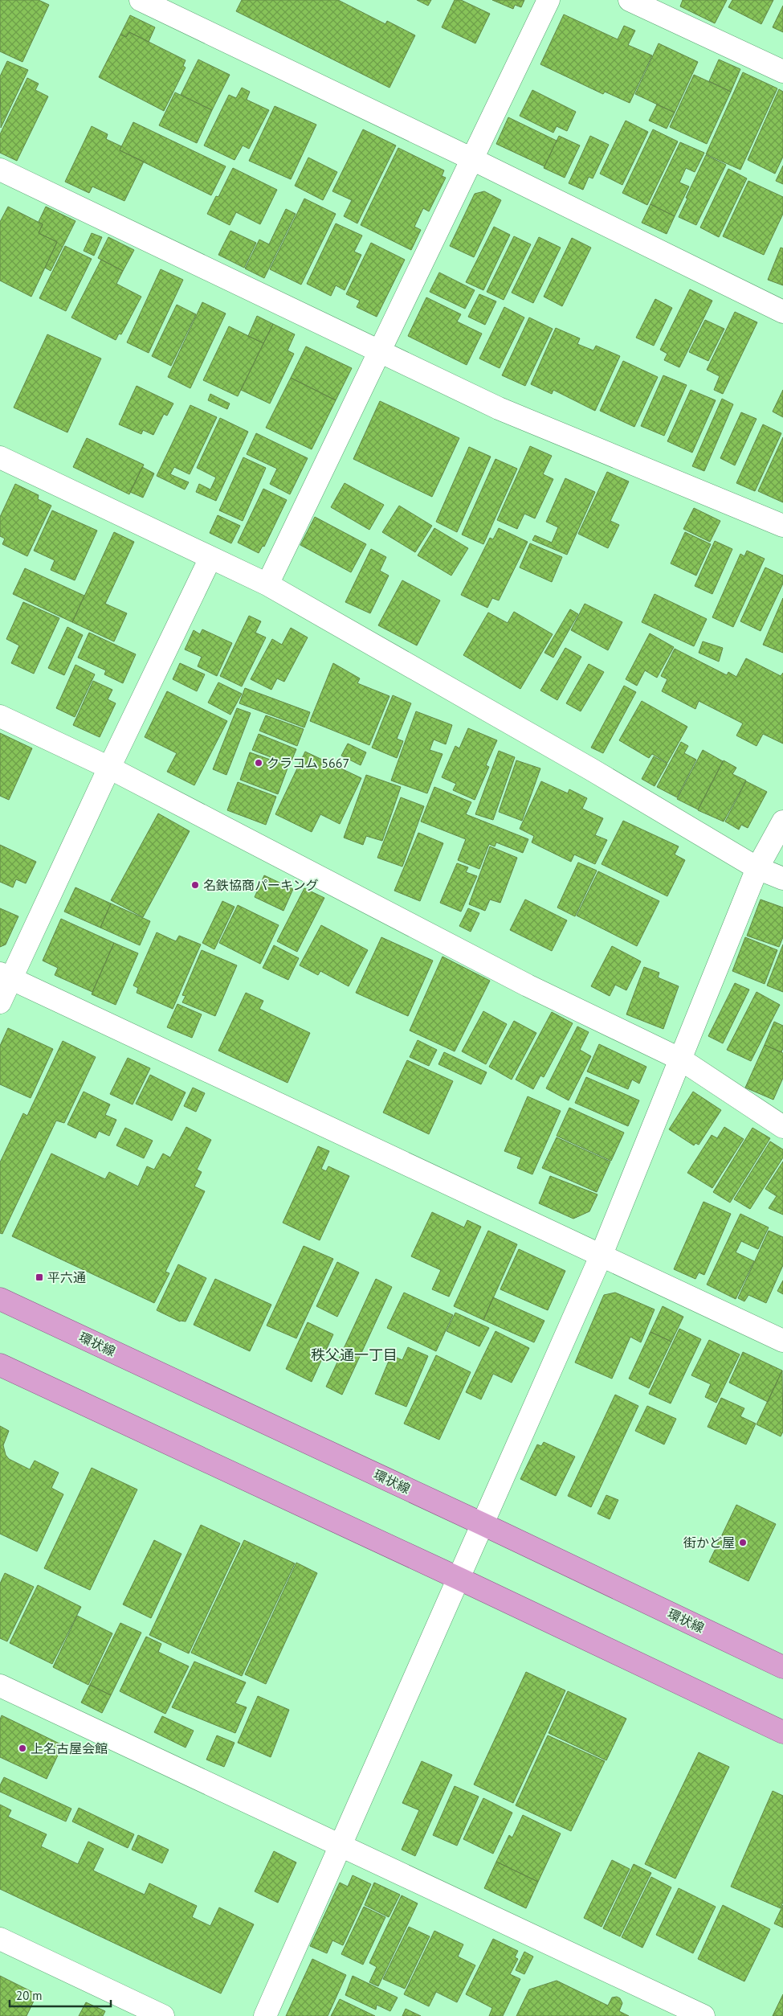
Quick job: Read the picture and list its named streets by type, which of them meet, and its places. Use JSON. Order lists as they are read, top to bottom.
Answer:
{
  "streets": {
    "main road": ["環状線"]
  },
  "districts": ["秩父通一丁目"],
  "places": {
    "other": [
      "クラコム 5667",
      "名鉄協商パーキング",
      "街かど屋",
      "上名古屋会館"
    ],
    "transit": ["平六通"]
  },
  "scale_bar": "20 m"
}
